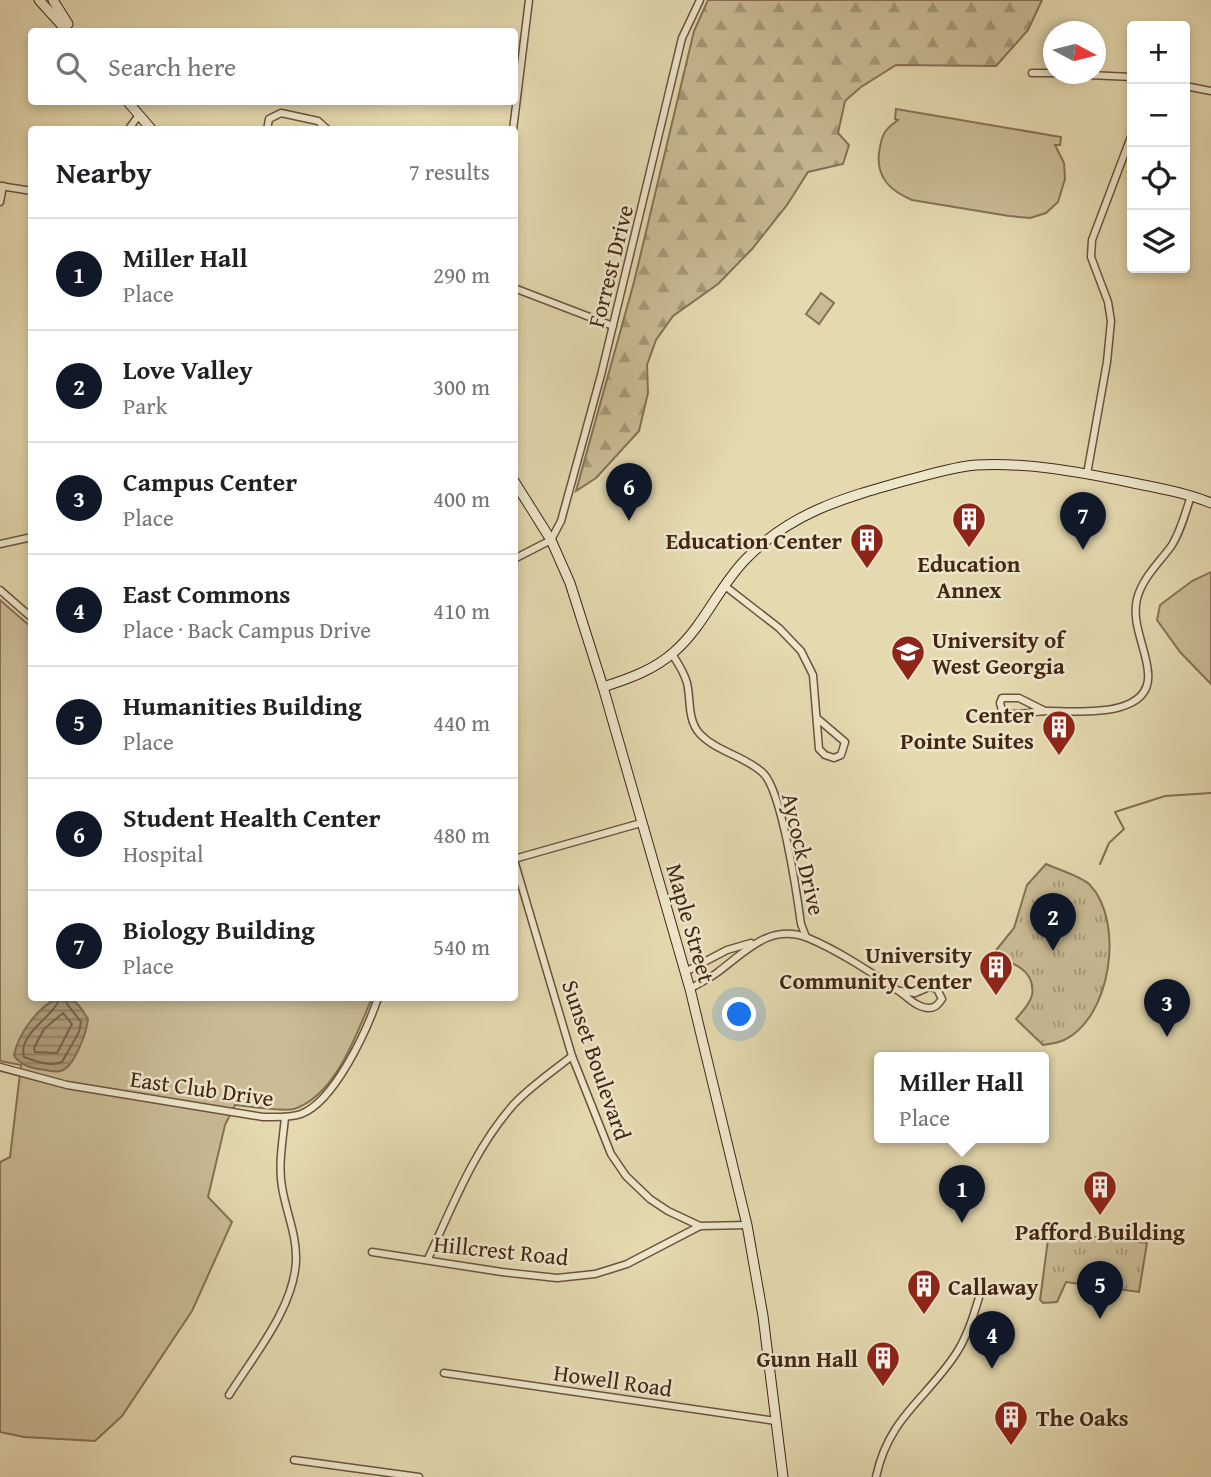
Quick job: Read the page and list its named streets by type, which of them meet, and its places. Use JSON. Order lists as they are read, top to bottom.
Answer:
{
  "streets": {
    "main road": ["Maple Street"],
    "street": [
      "Forrest Drive",
      "Aycock Drive",
      "Sunset Boulevard",
      "East Club Drive",
      "Hillcrest Road",
      "Howell Road"
    ]
  },
  "crossings": [
    ["Forrest Drive", "Maple Street"],
    ["Maple Street", "Sunset Boulevard"],
    ["Maple Street", "Howell Road"],
    ["Sunset Boulevard", "Hillcrest Road"]
  ],
  "places": {
    "building": [
      "Education Annex",
      "Education Center",
      "Center Pointe Suites",
      "University Community Center",
      "Pafford Building",
      "Callaway",
      "Gunn Hall",
      "The Oaks"
    ],
    "school or university": ["University of West Georgia"]
  },
  "north": "right",
  "page": {
    "map_buttons": ["+", "−"],
    "search": "Search here",
    "heading": ["Nearby", "7 results"],
    "list": [
      {
        "mark": "1",
        "name": "Miller Hall",
        "note": "Place",
        "value": "290 m"
      },
      {
        "mark": "2",
        "name": "Love Valley",
        "note": "Park",
        "value": "300 m"
      },
      {
        "mark": "3",
        "name": "Campus Center",
        "note": "Place",
        "value": "400 m"
      },
      {
        "mark": "4",
        "name": "East Commons",
        "note": "Place · Back Campus Drive",
        "value": "410 m"
      },
      {
        "mark": "5",
        "name": "Humanities Building",
        "note": "Place",
        "value": "440 m"
      },
      {
        "mark": "6",
        "name": "Student Health Center",
        "note": "Hospital",
        "value": "480 m"
      },
      {
        "mark": "7",
        "name": "Biology Building",
        "note": "Place",
        "value": "540 m"
      }
    ],
    "pins": [
      "6",
      "7",
      "2",
      "3",
      "1",
      "5",
      "4"
    ],
    "popup": ["Miller Hall", "Place"]
  }
}
